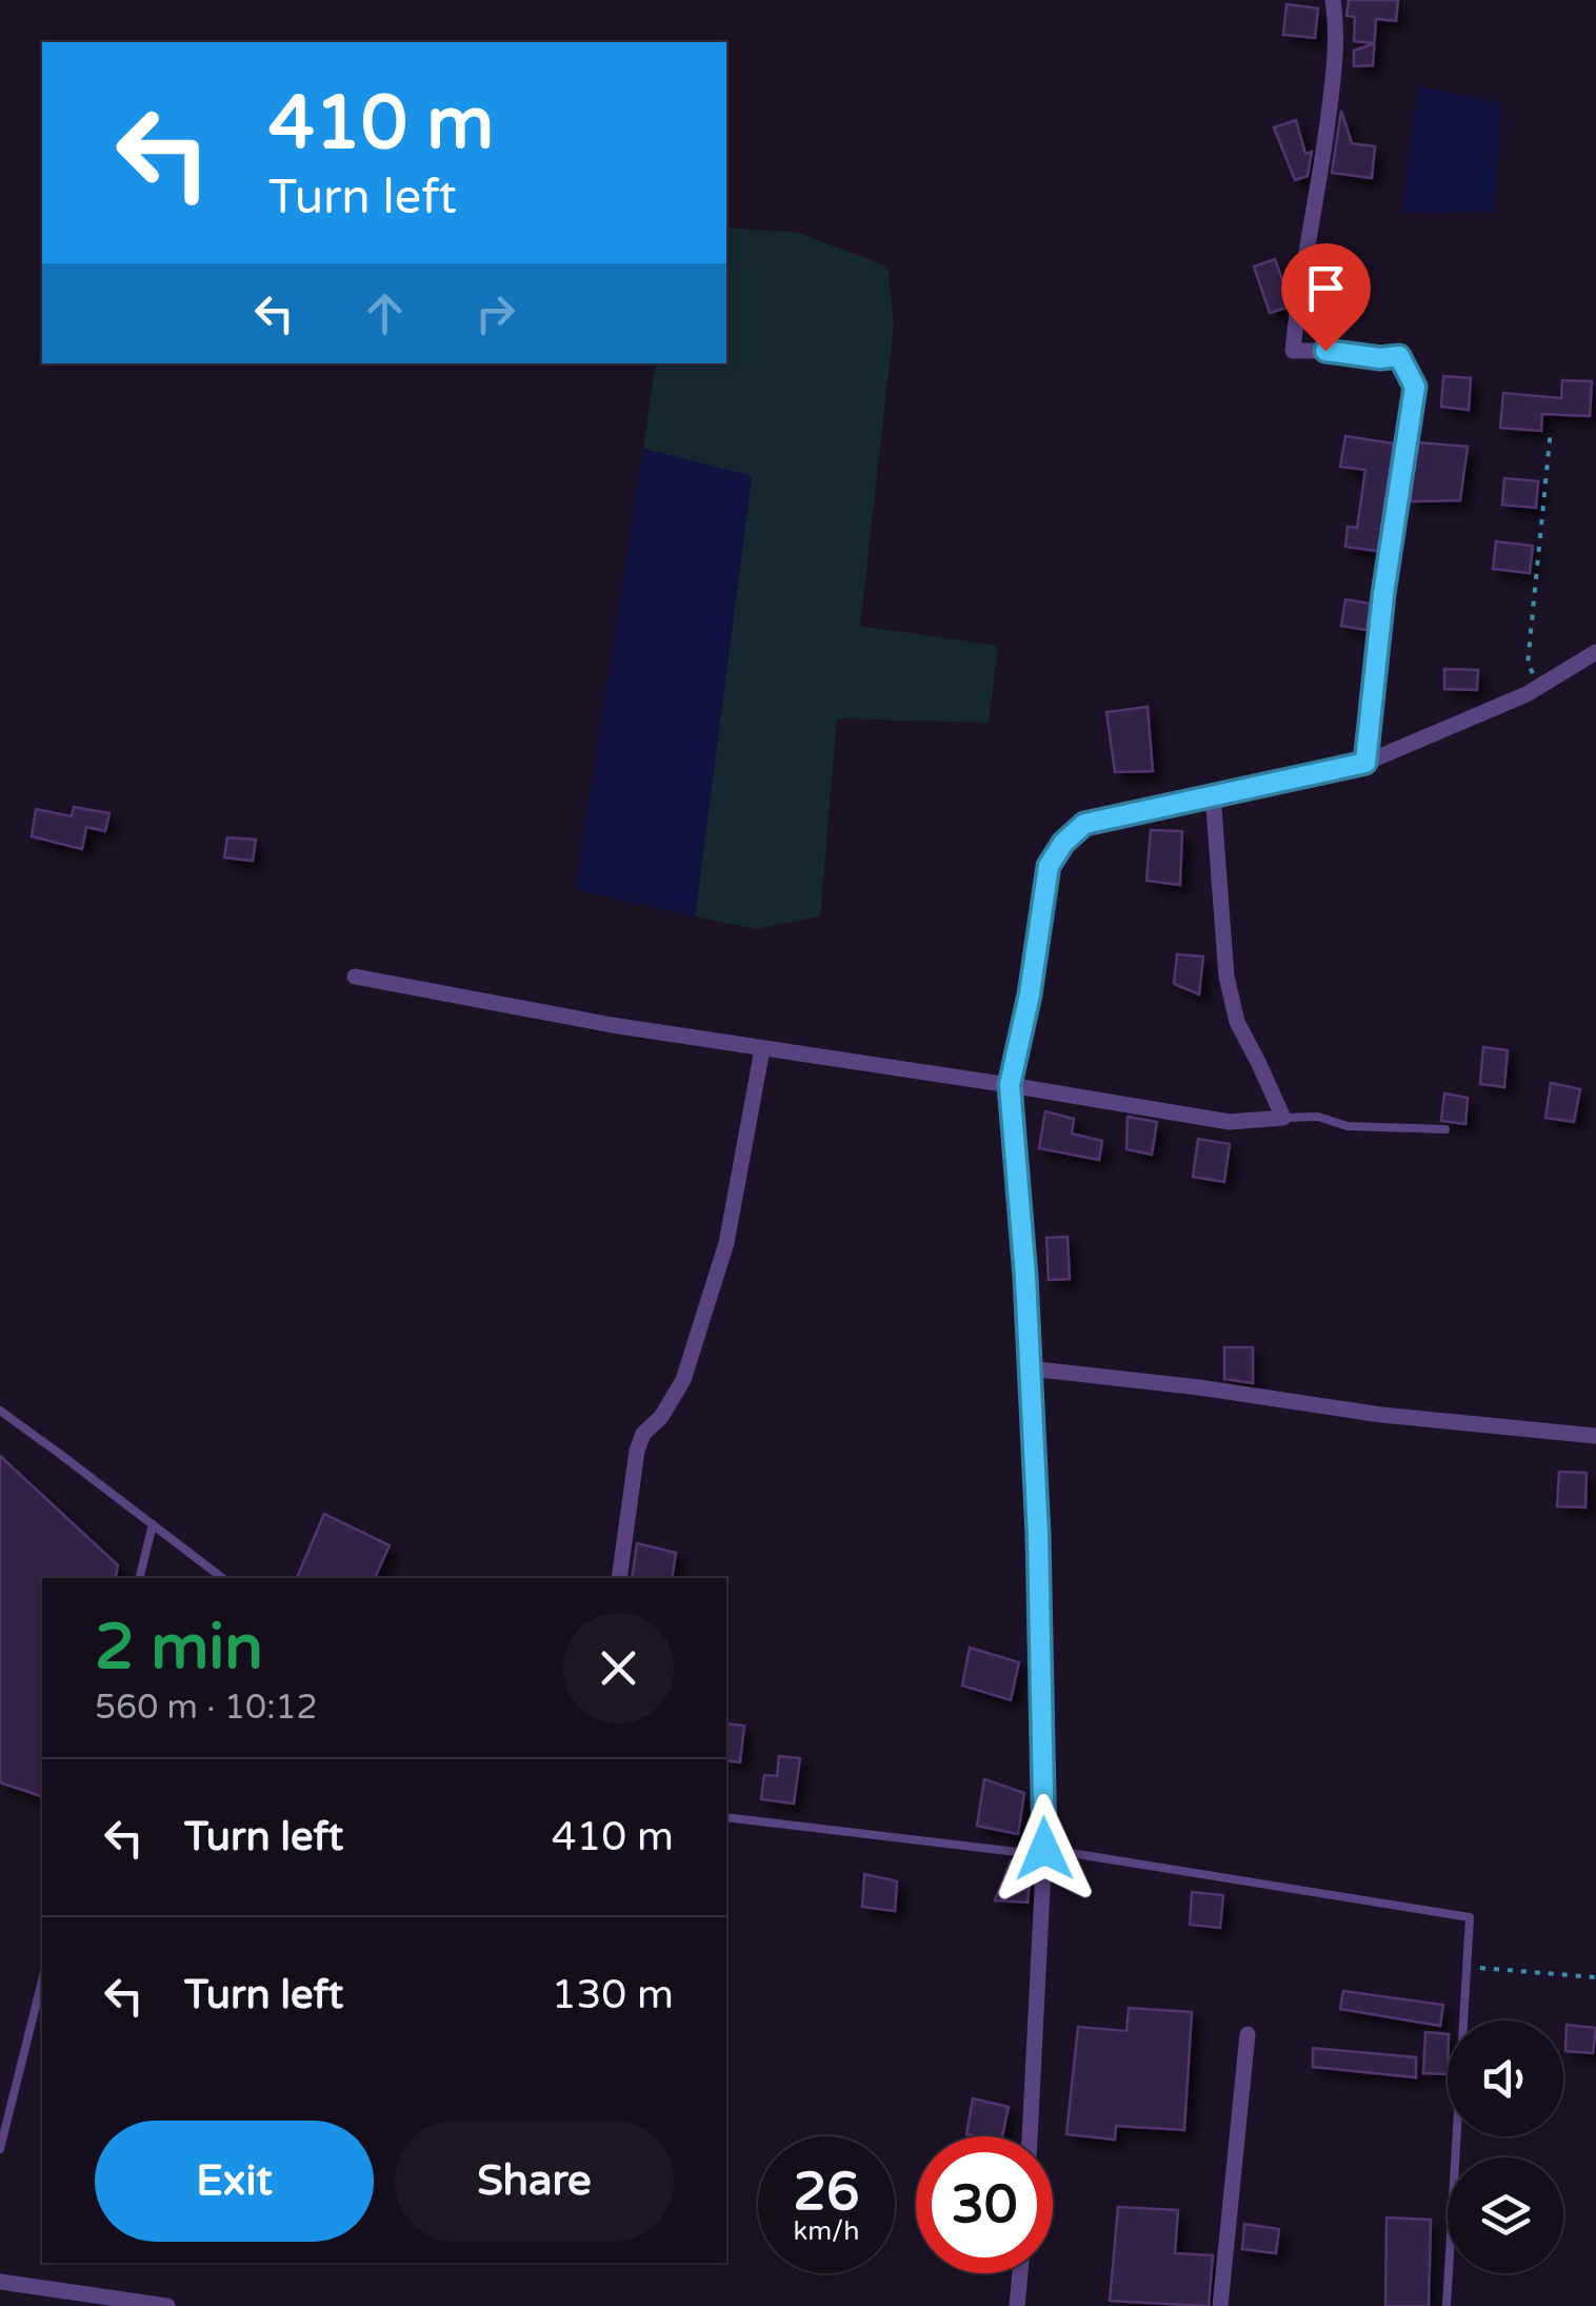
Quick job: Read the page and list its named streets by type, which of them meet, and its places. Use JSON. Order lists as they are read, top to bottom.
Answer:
{
  "page": {
    "turn": ["410 m", "Turn left"],
    "heading": ["2 min", "560 m · 10:12"],
    "list": [
      {
        "name": "Turn left",
        "value": "410 m"
      },
      {
        "name": "Turn left",
        "value": "130 m"
      }
    ],
    "buttons": ["Exit", "Share"],
    "speed": "26 km/h",
    "limit": "30"
  }
}
